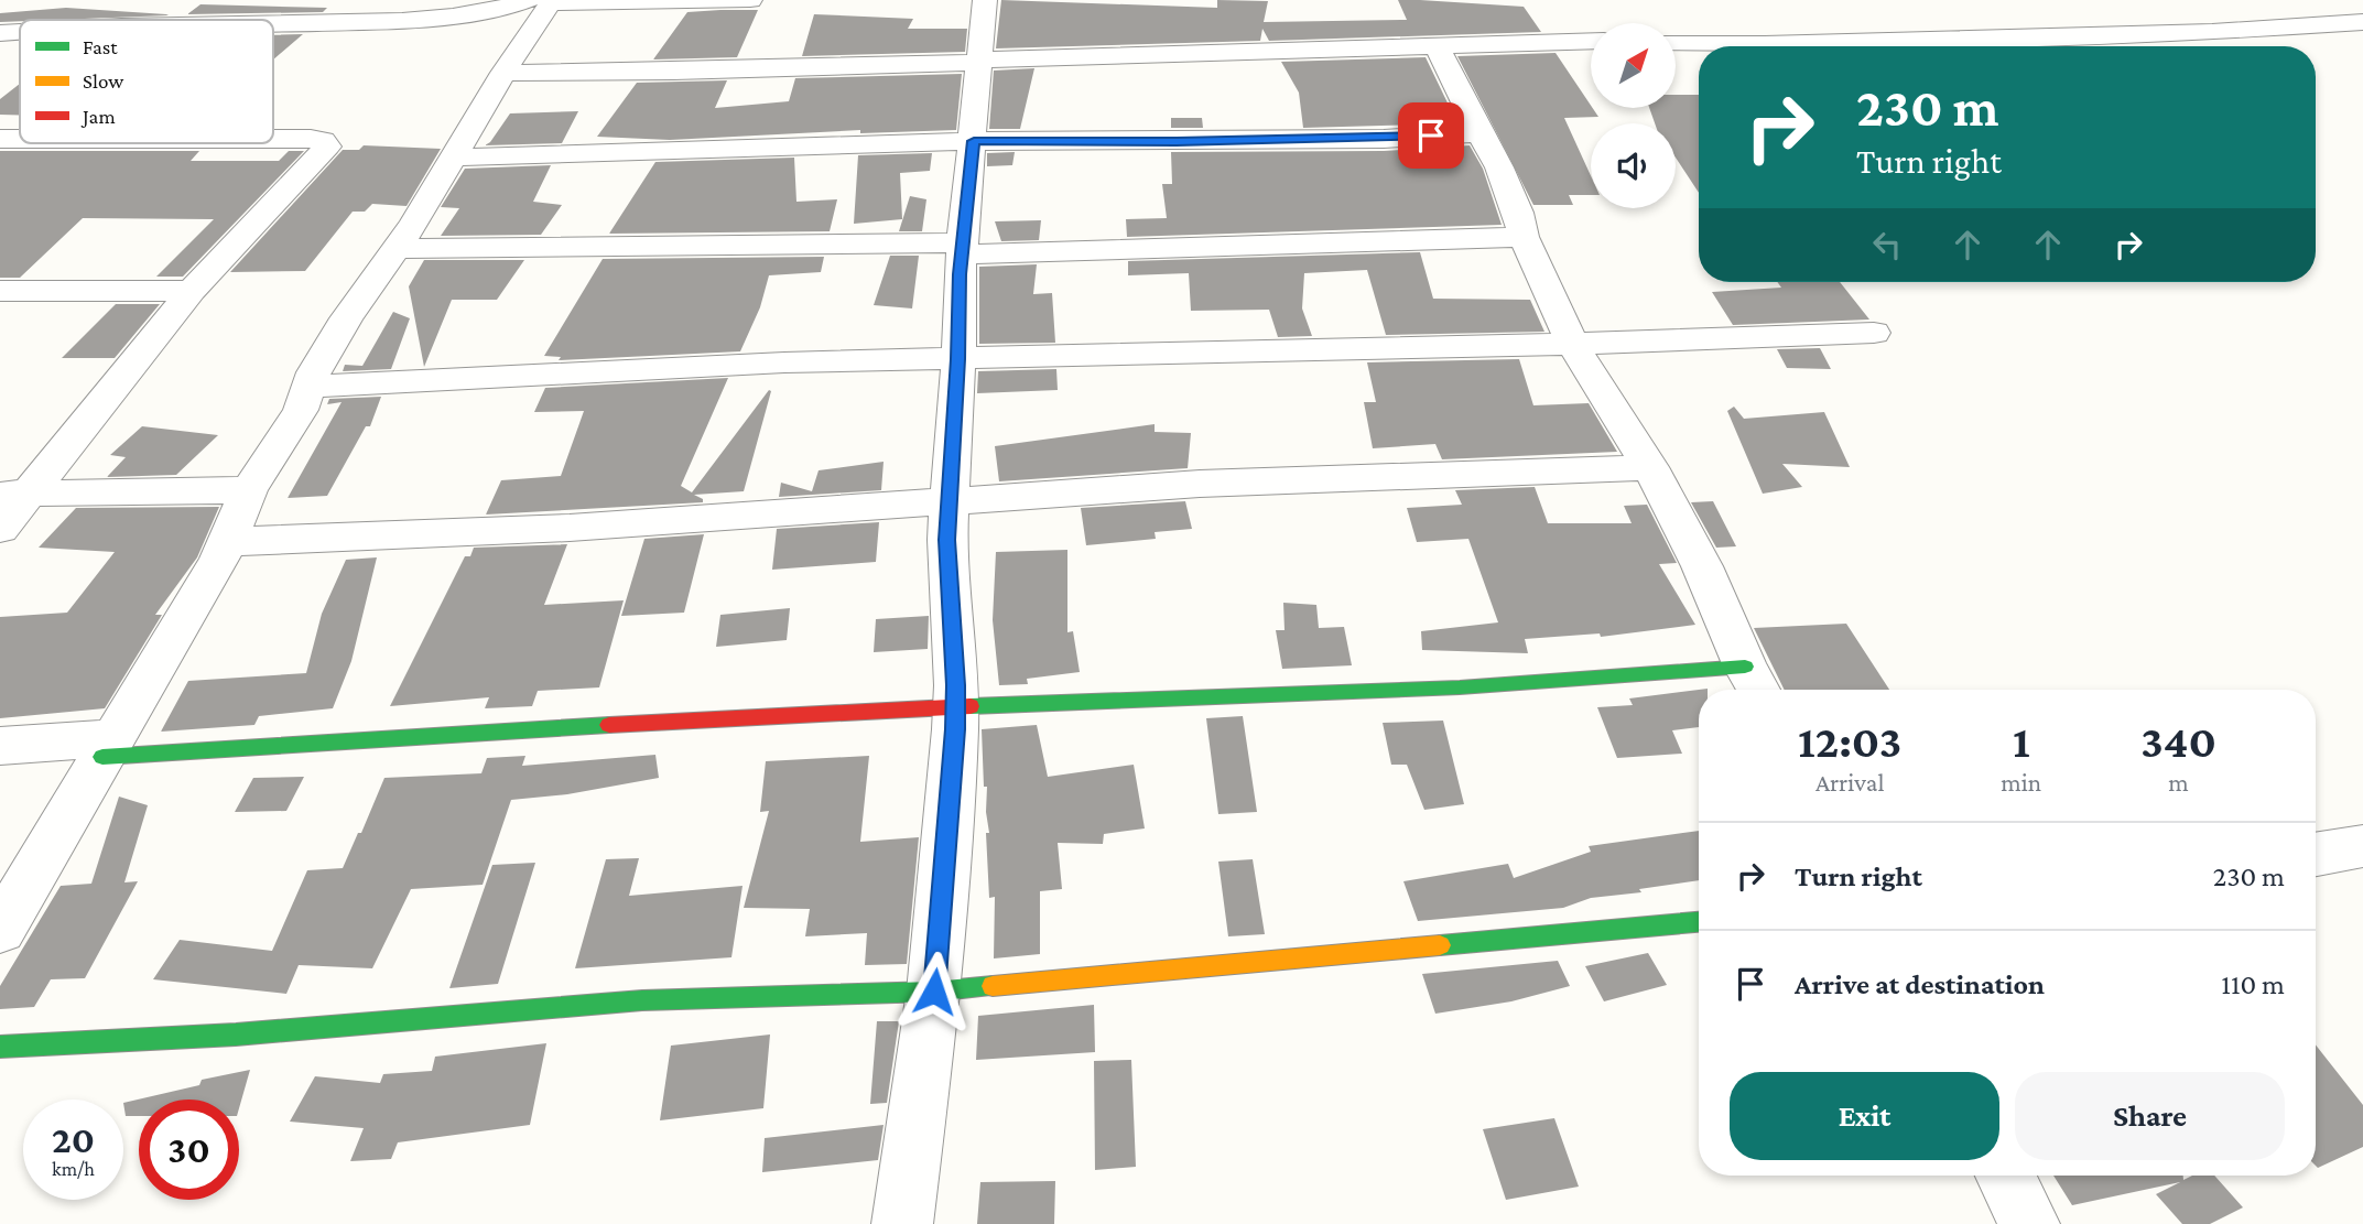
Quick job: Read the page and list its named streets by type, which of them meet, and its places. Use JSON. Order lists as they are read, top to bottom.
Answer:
{
  "legend": ["Fast", "Slow", "Jam"],
  "north": "top right",
  "page": {
    "turn": ["230 m", "Turn right"],
    "eta": [
      "12:03",
      "Arrival",
      "1",
      "min",
      "340",
      "m"
    ],
    "list": [
      {
        "name": "Turn right",
        "value": "230 m"
      },
      {
        "name": "Arrive at destination",
        "value": "110 m"
      }
    ],
    "buttons": ["Exit", "Share"],
    "speed": "20 km/h",
    "limit": "30"
  }
}
